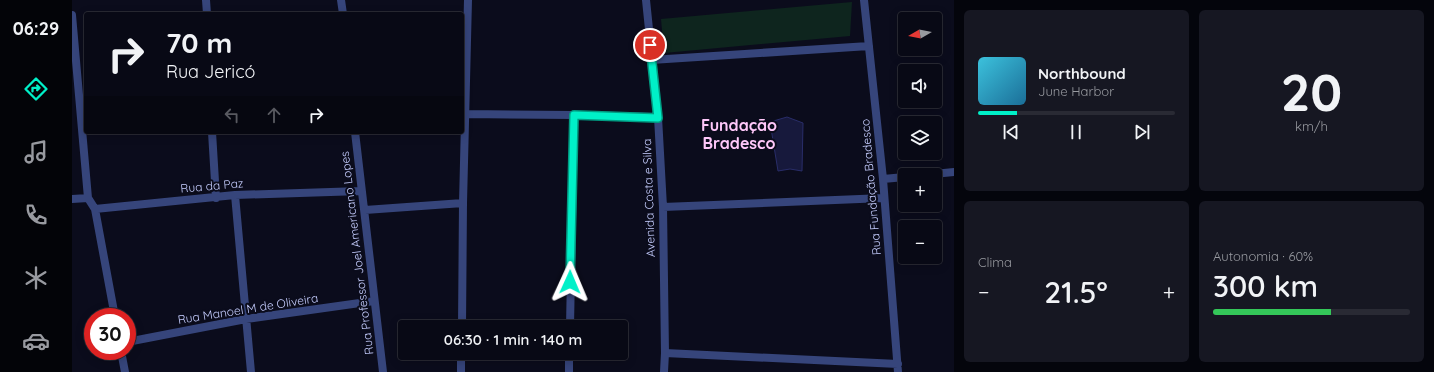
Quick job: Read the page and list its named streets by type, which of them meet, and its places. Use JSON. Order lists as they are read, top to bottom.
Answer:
{
  "streets": {
    "street": [
      "Rua da Paz",
      "Rua Fundação Bradesco",
      "Avenida Costa e Silva",
      "Rua Professor Joel Americano Lopes",
      "Rua Manoel M de Oliveira"
    ]
  },
  "crossings": [
    ["Rua da Paz", "Rua Professor Joel Americano Lopes"],
    ["Rua Professor Joel Americano Lopes", "Rua Manoel M de Oliveira"]
  ],
  "districts": ["Fundação Bradesco"],
  "north": "left",
  "page": {
    "tabs": "06:29",
    "tile": [
      ["20", "km/h"],
      "Clima",
      ["Autonomia · 60%", "300 km"]
    ],
    "map_buttons": ["+", "−"],
    "turn": ["70 m", "Rua Jericó"],
    "song": ["Northbound", "June Harbor"],
    "heat": ["−", "21.5°", "+"],
    "limit": "30",
    "trip": "06:30 · 1 min · 140 m"
  }
}
